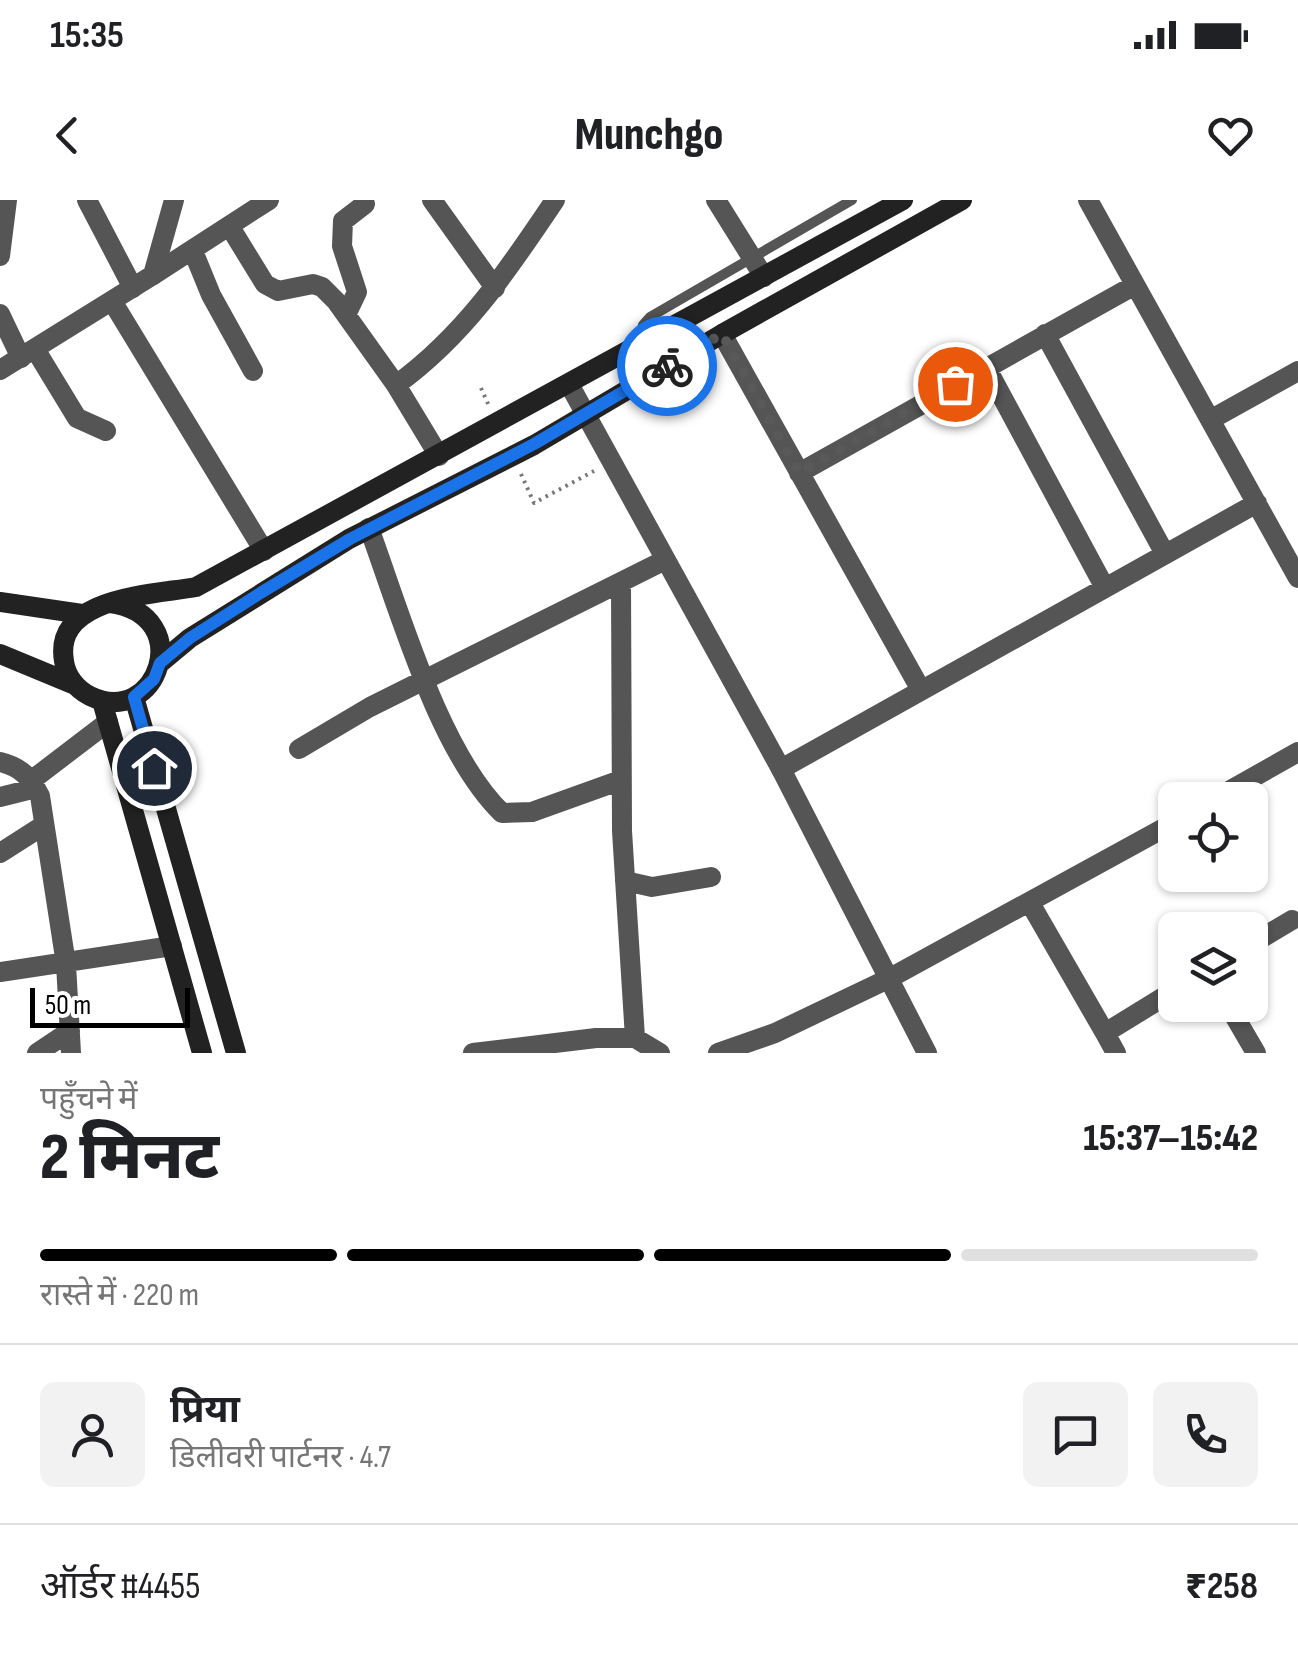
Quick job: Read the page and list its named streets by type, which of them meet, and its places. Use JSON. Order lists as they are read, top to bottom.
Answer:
{
  "scale_bar": "50 m",
  "page": {
    "status": "15:35",
    "header": "Munchgo",
    "scale": "50 m",
    "heading": ["2 मिनट", "पहुँचने में", "15:37–15:42"],
    "panel": [
      "प्रिया",
      "डिलीवरी पार्टनर · 4.7",
      "ऑर्डर #4455",
      "₹258"
    ],
    "bar": "रास्ते में · 220 m"
  }
}
